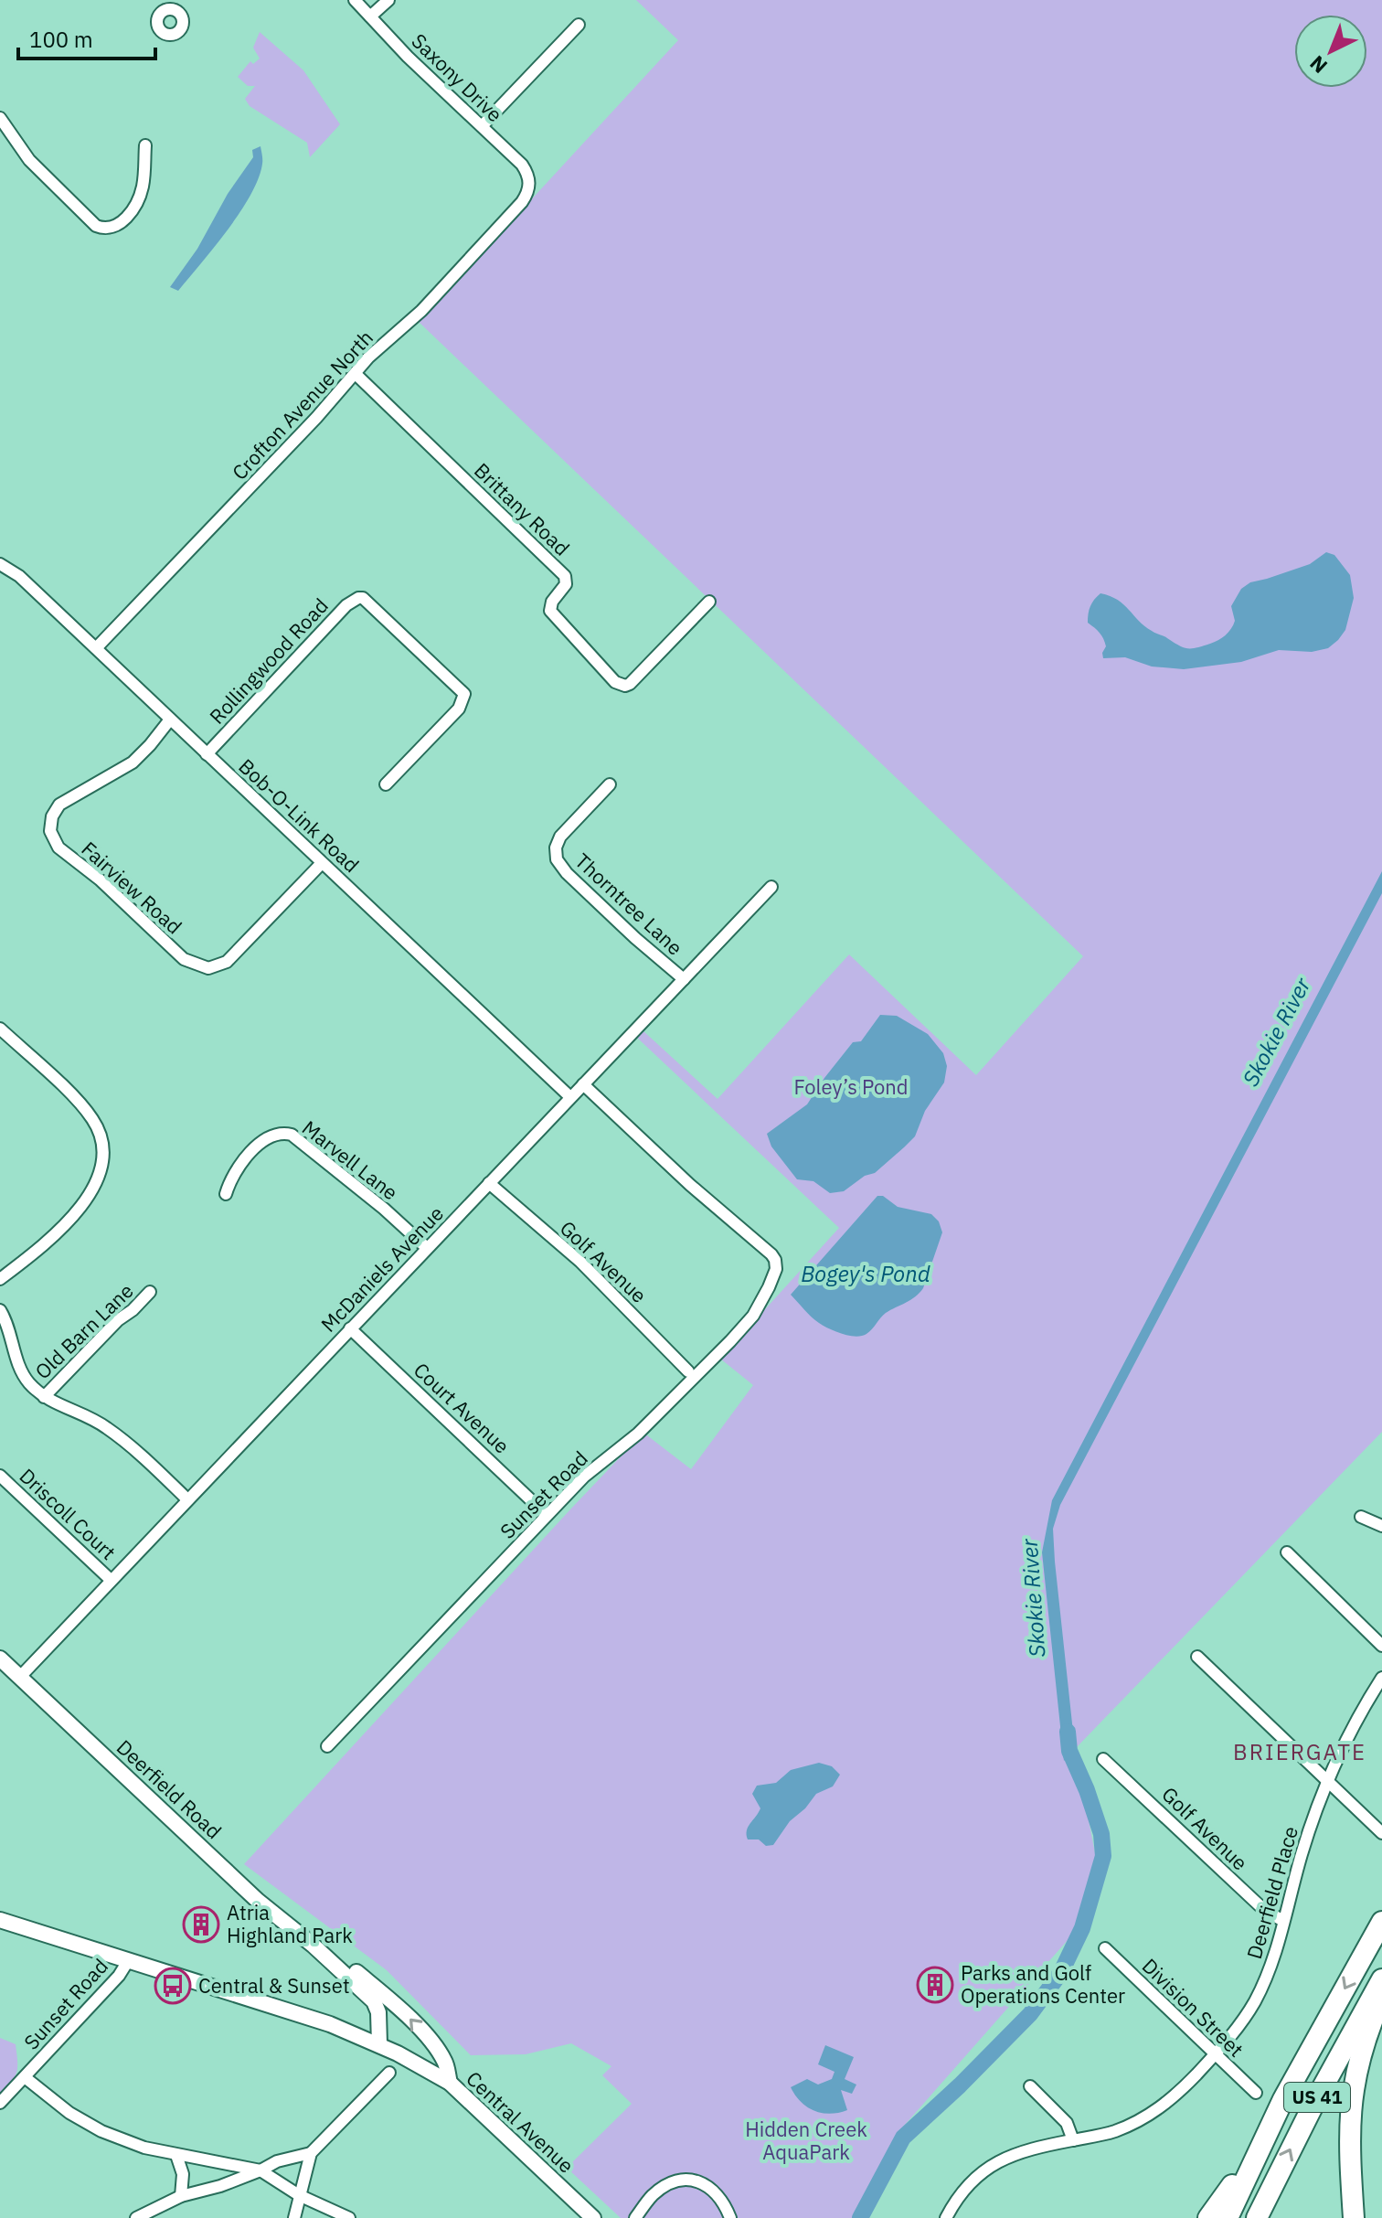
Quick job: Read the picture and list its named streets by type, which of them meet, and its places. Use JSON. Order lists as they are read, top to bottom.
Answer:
{
  "streets": {
    "highway": ["US 41"],
    "street": [
      "Saxony Drive",
      "Crofton Avenue North",
      "Brittany Road",
      "Rollingwood Road",
      "Bob-O-Link Road",
      "Fairview Road",
      "Thorntree Lane",
      "Marvell Lane",
      "Golf Avenue",
      "McDaniels Avenue",
      "Old Barn Lane",
      "Court Avenue",
      "Sunset Road",
      "Driscoll Court",
      "Deerfield Road",
      "Deerfield Place",
      "Division Street",
      "Central Avenue"
    ]
  },
  "crossings": [
    ["Saxony Drive", "Crofton Avenue North"],
    ["Crofton Avenue North", "Brittany Road"],
    ["Crofton Avenue North", "Bob-O-Link Road"],
    ["Rollingwood Road", "Bob-O-Link Road"],
    ["Bob-O-Link Road", "Fairview Road"],
    ["Bob-O-Link Road", "McDaniels Avenue"],
    ["Thorntree Lane", "McDaniels Avenue"],
    ["Marvell Lane", "McDaniels Avenue"],
    ["Golf Avenue", "McDaniels Avenue"],
    ["Golf Avenue", "Deerfield Place"],
    ["McDaniels Avenue", "Court Avenue"],
    ["McDaniels Avenue", "Sunset Road"],
    ["McDaniels Avenue", "Driscoll Court"],
    ["McDaniels Avenue", "Deerfield Road"],
    ["Court Avenue", "Sunset Road"],
    ["Sunset Road", "Central Avenue"],
    ["Deerfield Road", "Central Avenue"],
    ["Deerfield Place", "Division Street"]
  ],
  "districts": ["BRIERGATE"],
  "water": ["Skokie River", "Bogey's Pond"],
  "parks": ["Foley’s Pond", "Hidden Creek AquaPark"],
  "places": {
    "building": ["Atria Highland Park", "Parks and Golf Operations Center"],
    "bus stop": ["Central & Sunset"]
  },
  "scale_bar": "100 m",
  "north": "bottom left"
}
